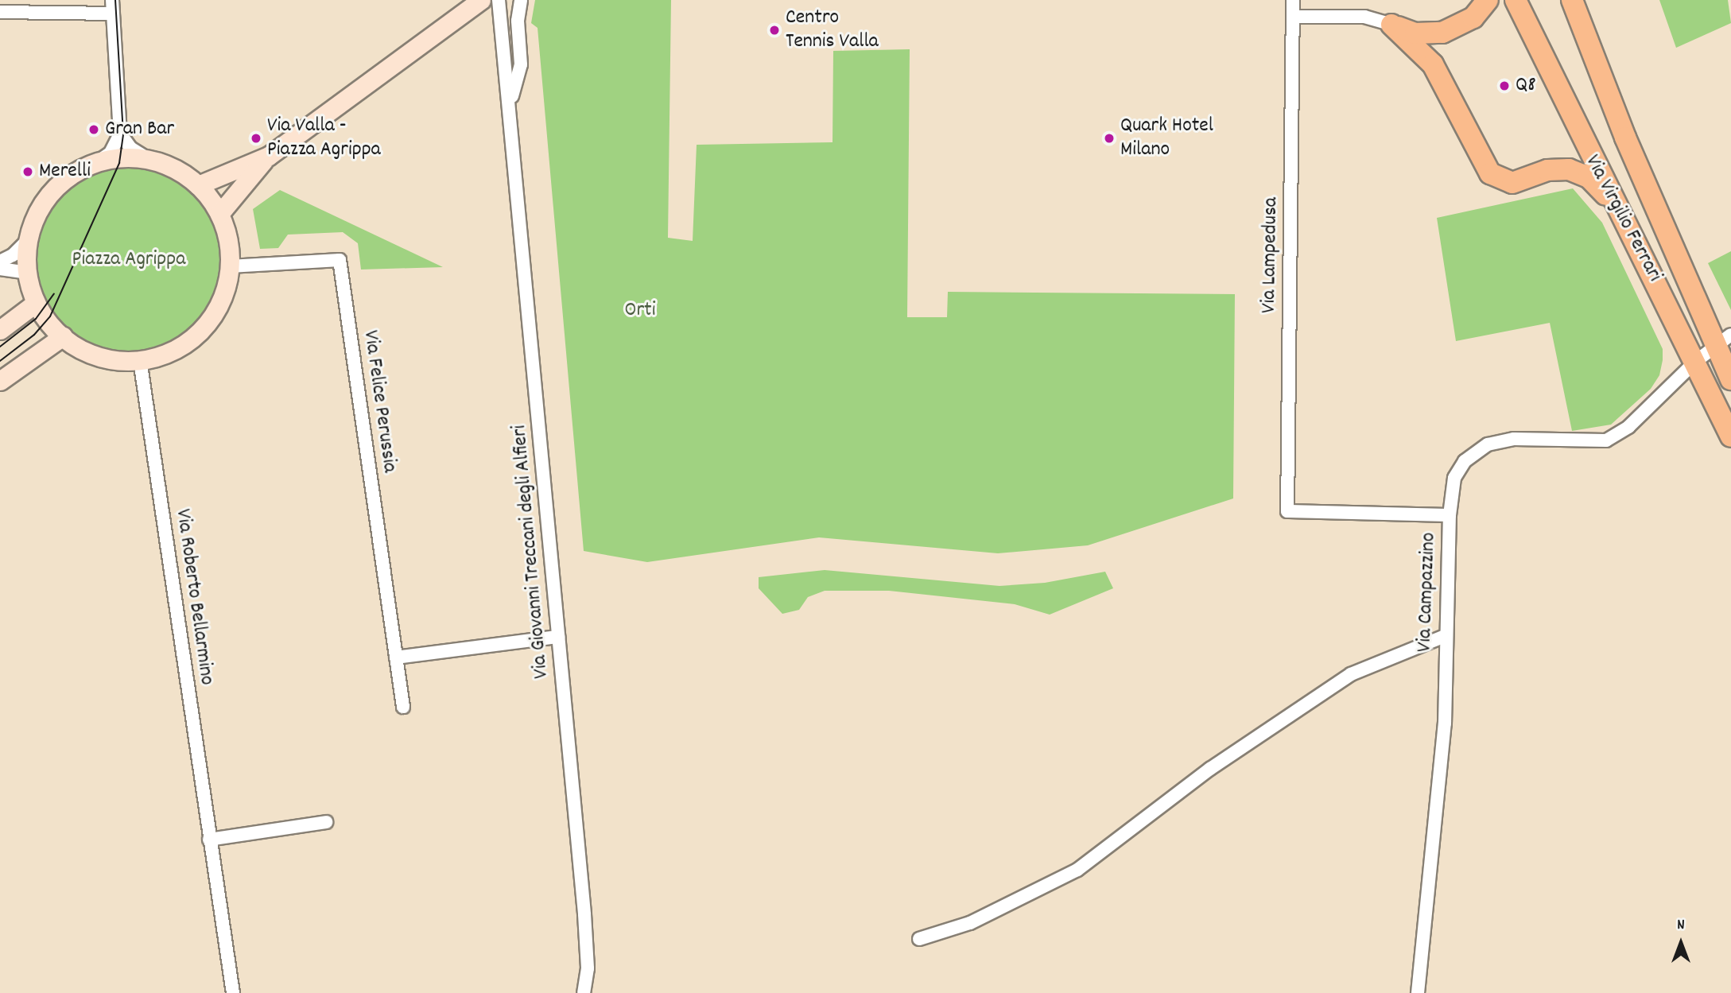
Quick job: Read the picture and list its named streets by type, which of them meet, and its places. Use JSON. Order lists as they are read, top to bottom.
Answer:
{
  "streets": {
    "main road": ["Via Virgilio Ferrari"],
    "street": [
      "Via Lampedusa",
      "Via Felice Perussia",
      "Via Giovanni Treccani degli Alfieri",
      "Via Campazzino",
      "Via Roberto Bellarmino"
    ]
  },
  "crossings": [
    ["Via Virgilio Ferrari", "Via Campazzino"],
    ["Via Lampedusa", "Via Campazzino"]
  ],
  "parks": ["Piazza Agrippa", "Orti"],
  "places": [
    "Centro Tennis Valla",
    "Q8",
    "Gran Bar",
    "Via Valla - Piazza Agrippa",
    "Quark Hotel Milano",
    "Merelli"
  ],
  "north": "top"
}
